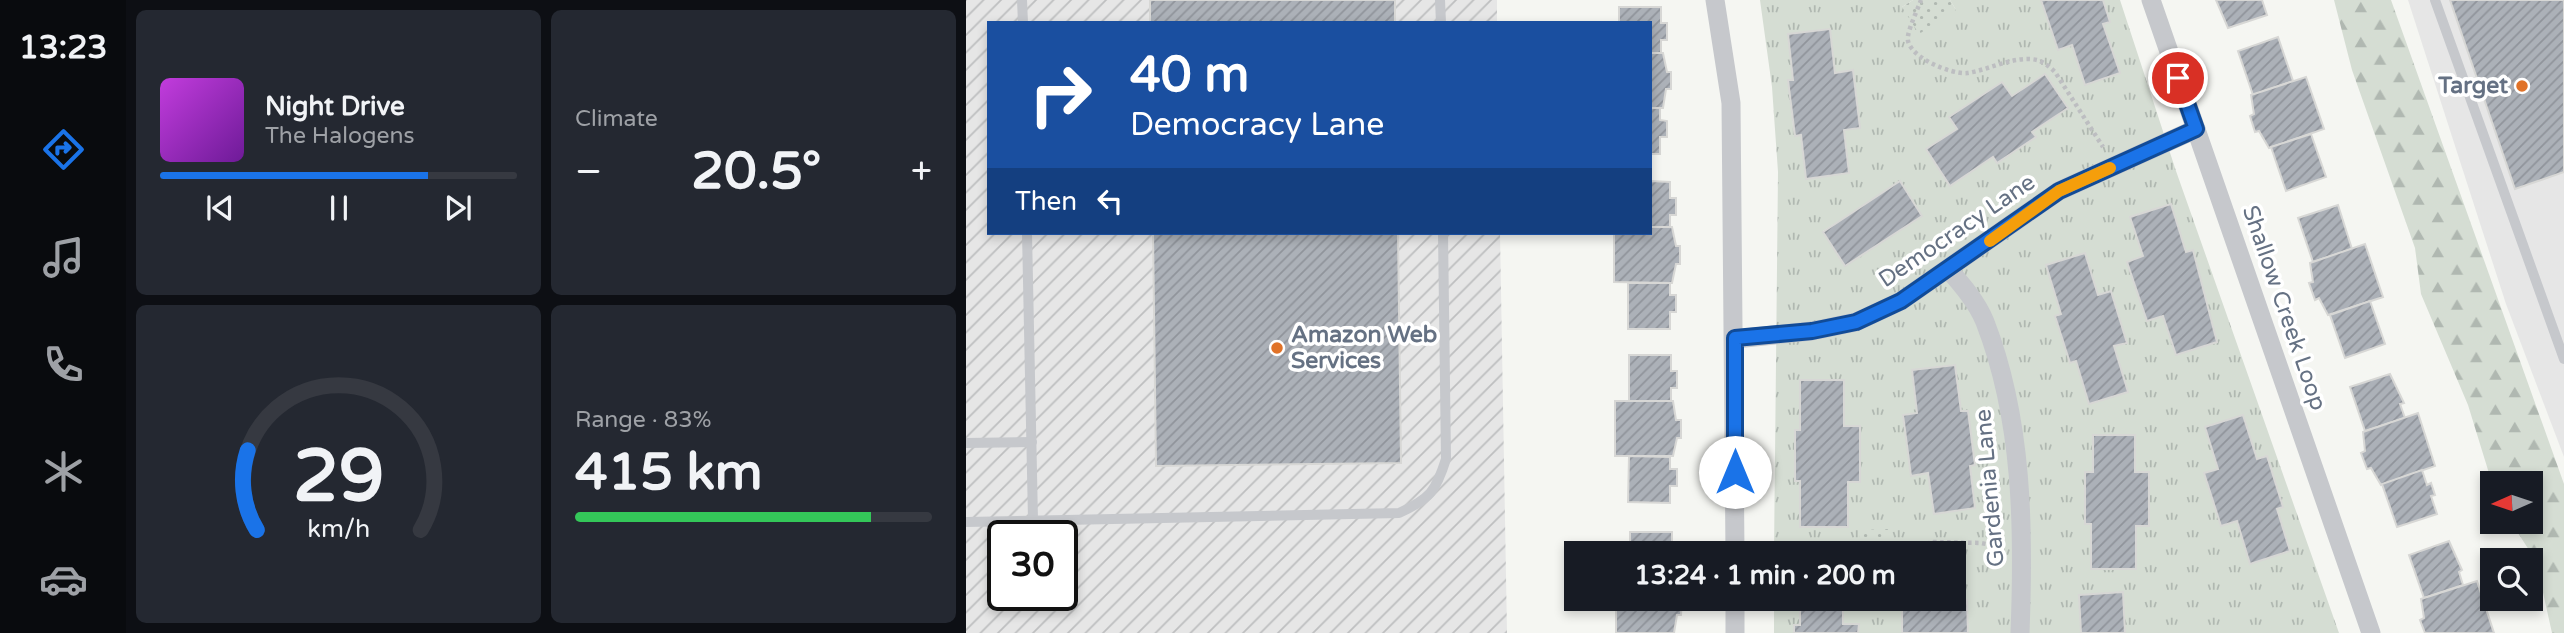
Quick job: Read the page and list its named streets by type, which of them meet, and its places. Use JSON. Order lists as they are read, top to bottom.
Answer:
{
  "streets": {
    "street": ["Democracy Lane", "Shallow Creek Loop", "Gardenia Lane"]
  },
  "crossings": [
    ["Democracy Lane", "Shallow Creek Loop"],
    ["Democracy Lane", "Gardenia Lane"]
  ],
  "places": ["Target", "Amazon Web Services"],
  "north": "left",
  "page": {
    "tabs": "13:23",
    "tile": [
      "Climate",
      ["Range · 83%", "415 km"]
    ],
    "turn": ["40 m", "Democracy Lane"],
    "song": ["Night Drive", "The Halogens"],
    "heat": ["−", "20.5°", "+"],
    "then": "Then",
    "limit": "30",
    "trip": "13:24 · 1 min · 200 m",
    "gauge": ["29", "km/h"]
  }
}
